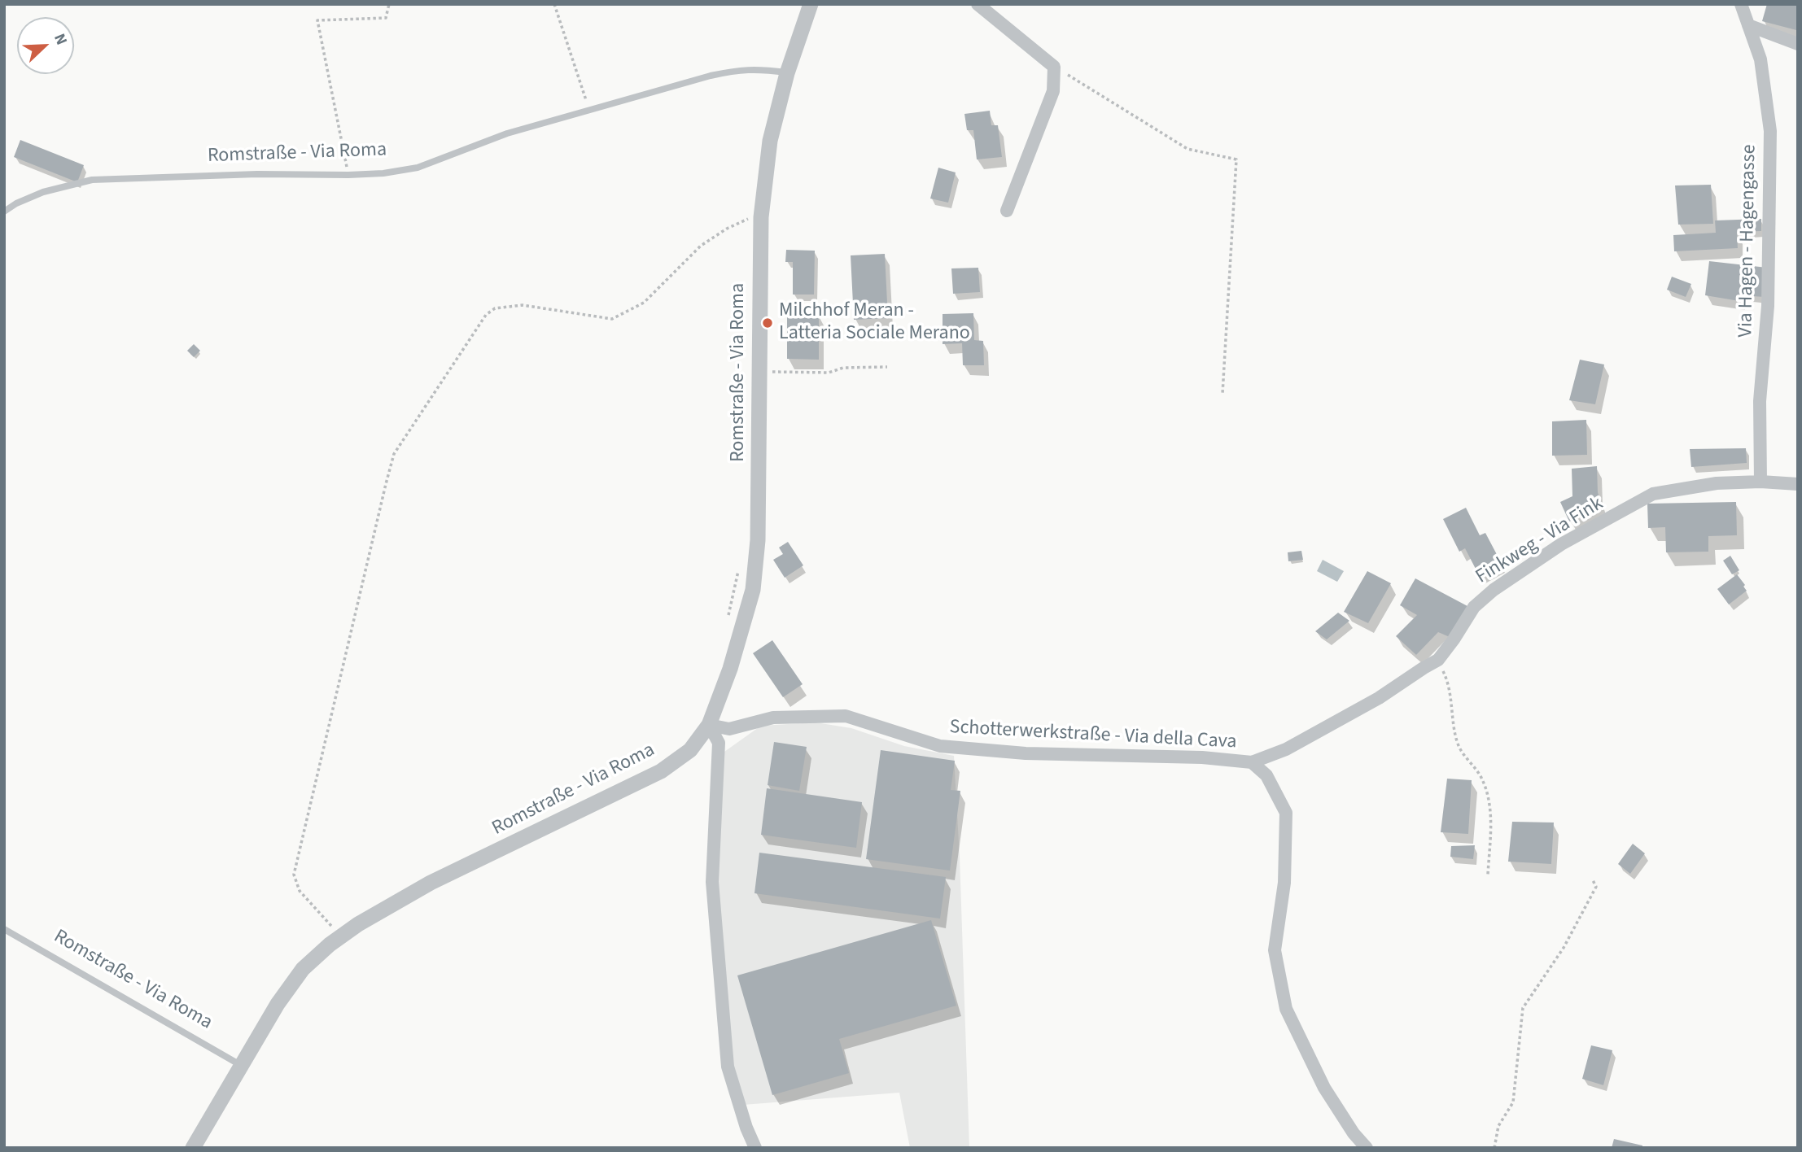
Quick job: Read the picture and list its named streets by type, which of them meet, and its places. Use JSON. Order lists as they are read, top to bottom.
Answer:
{
  "streets": {
    "street": [
      "Romstraße - Via Roma",
      "Via Hagen - Hagengasse",
      "Finkweg - Via Fink",
      "Schotterwerkstraße - Via della Cava"
    ]
  },
  "crossings": [
    ["Romstraße - Via Roma", "Schotterwerkstraße - Via della Cava"],
    ["Via Hagen - Hagengasse", "Finkweg - Via Fink"],
    ["Finkweg - Via Fink", "Schotterwerkstraße - Via della Cava"]
  ],
  "places": ["Milchhof Meran - Latteria Sociale Merano"],
  "north": "top right"
}
